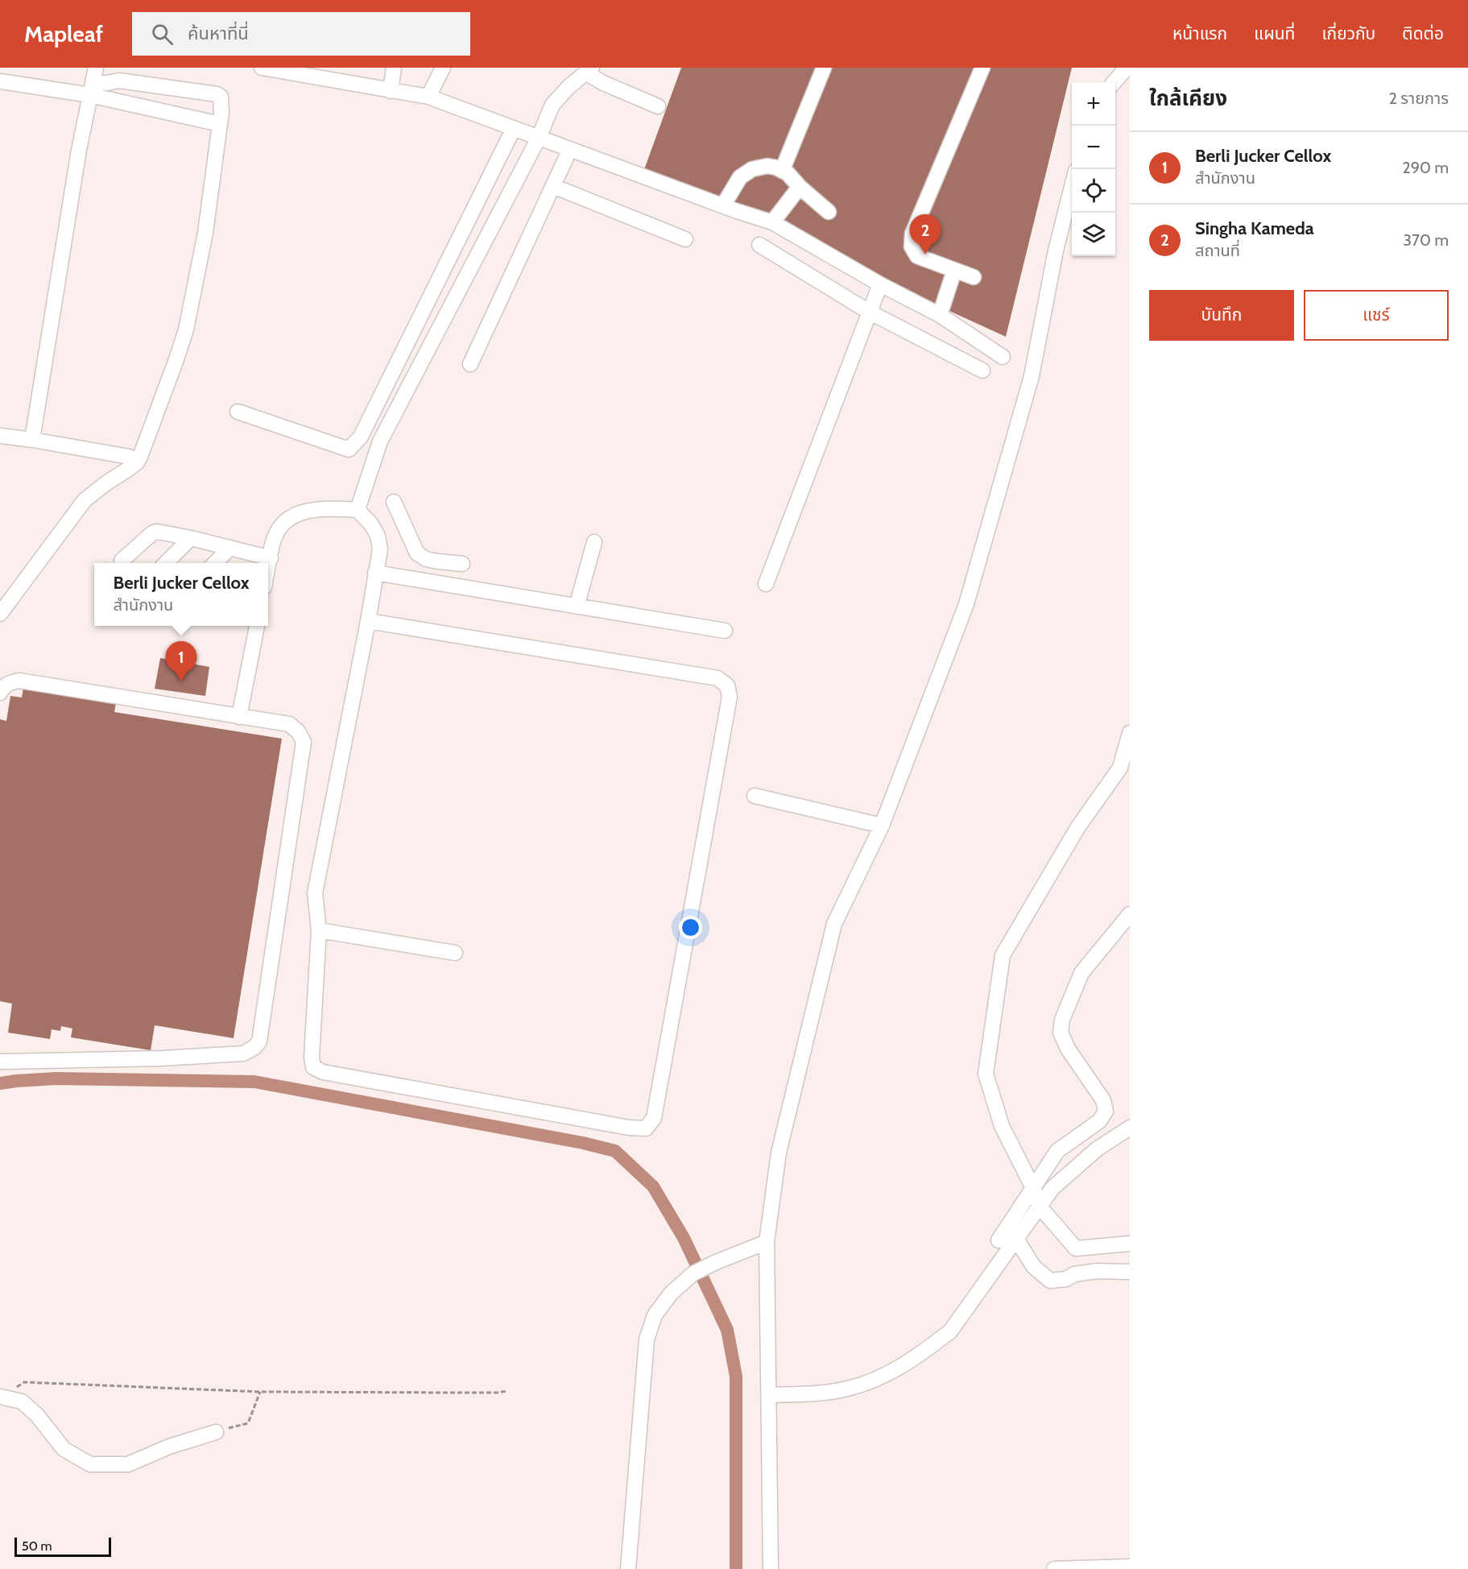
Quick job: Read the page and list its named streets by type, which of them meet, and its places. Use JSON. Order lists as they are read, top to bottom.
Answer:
{
  "scale_bar": "50 m",
  "page": {
    "header": "Mapleaf",
    "search": "ค้นหาที่นี่",
    "nav": [
      "หน้าแรก",
      "แผนที่",
      "เกี่ยวกับ",
      "ติดต่อ"
    ],
    "heading": ["ใกล้เคียง", "2 รายการ"],
    "map_buttons": ["+", "−"],
    "list": [
      {
        "mark": "1",
        "name": "Berli Jucker Cellox",
        "note": "สำนักงาน",
        "value": "290 m"
      },
      {
        "mark": "2",
        "name": "Singha Kameda",
        "note": "สถานที่",
        "value": "370 m"
      }
    ],
    "pins": ["2", "1"],
    "buttons": ["บันทึก", "แชร์"],
    "popup": ["Berli Jucker Cellox", "สำนักงาน"],
    "scale": "50 m"
  }
}
